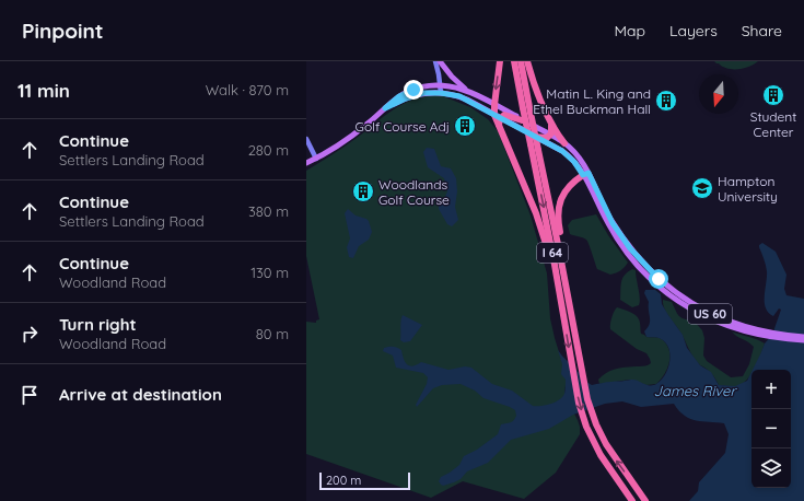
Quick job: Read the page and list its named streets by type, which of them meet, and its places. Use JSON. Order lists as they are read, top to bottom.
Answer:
{
  "streets": {
    "highway": ["I 64", "US 60"]
  },
  "water": ["James River"],
  "places": {
    "building": [
      "Student Center",
      "Matin L. King and Ethel Buckman Hall",
      "Golf Course Adj",
      "Woodlands Golf Course"
    ],
    "school or university": ["Hampton University"]
  },
  "scale_bar": "200 m",
  "north": "bottom",
  "page": {
    "header": "Pinpoint",
    "nav": ["Map", "Layers", "Share"],
    "heading": ["11 min", "Walk · 870 m"],
    "list": [
      ["Continue", "Settlers Landing Road", "280 m"],
      ["Continue", "Settlers Landing Road", "380 m"],
      ["Continue", "Woodland Road", "130 m"],
      ["Turn right", "Woodland Road", "80 m"],
      "Arrive at destination"
    ],
    "map_buttons": ["+", "−"],
    "scale": "200 m"
  }
}
